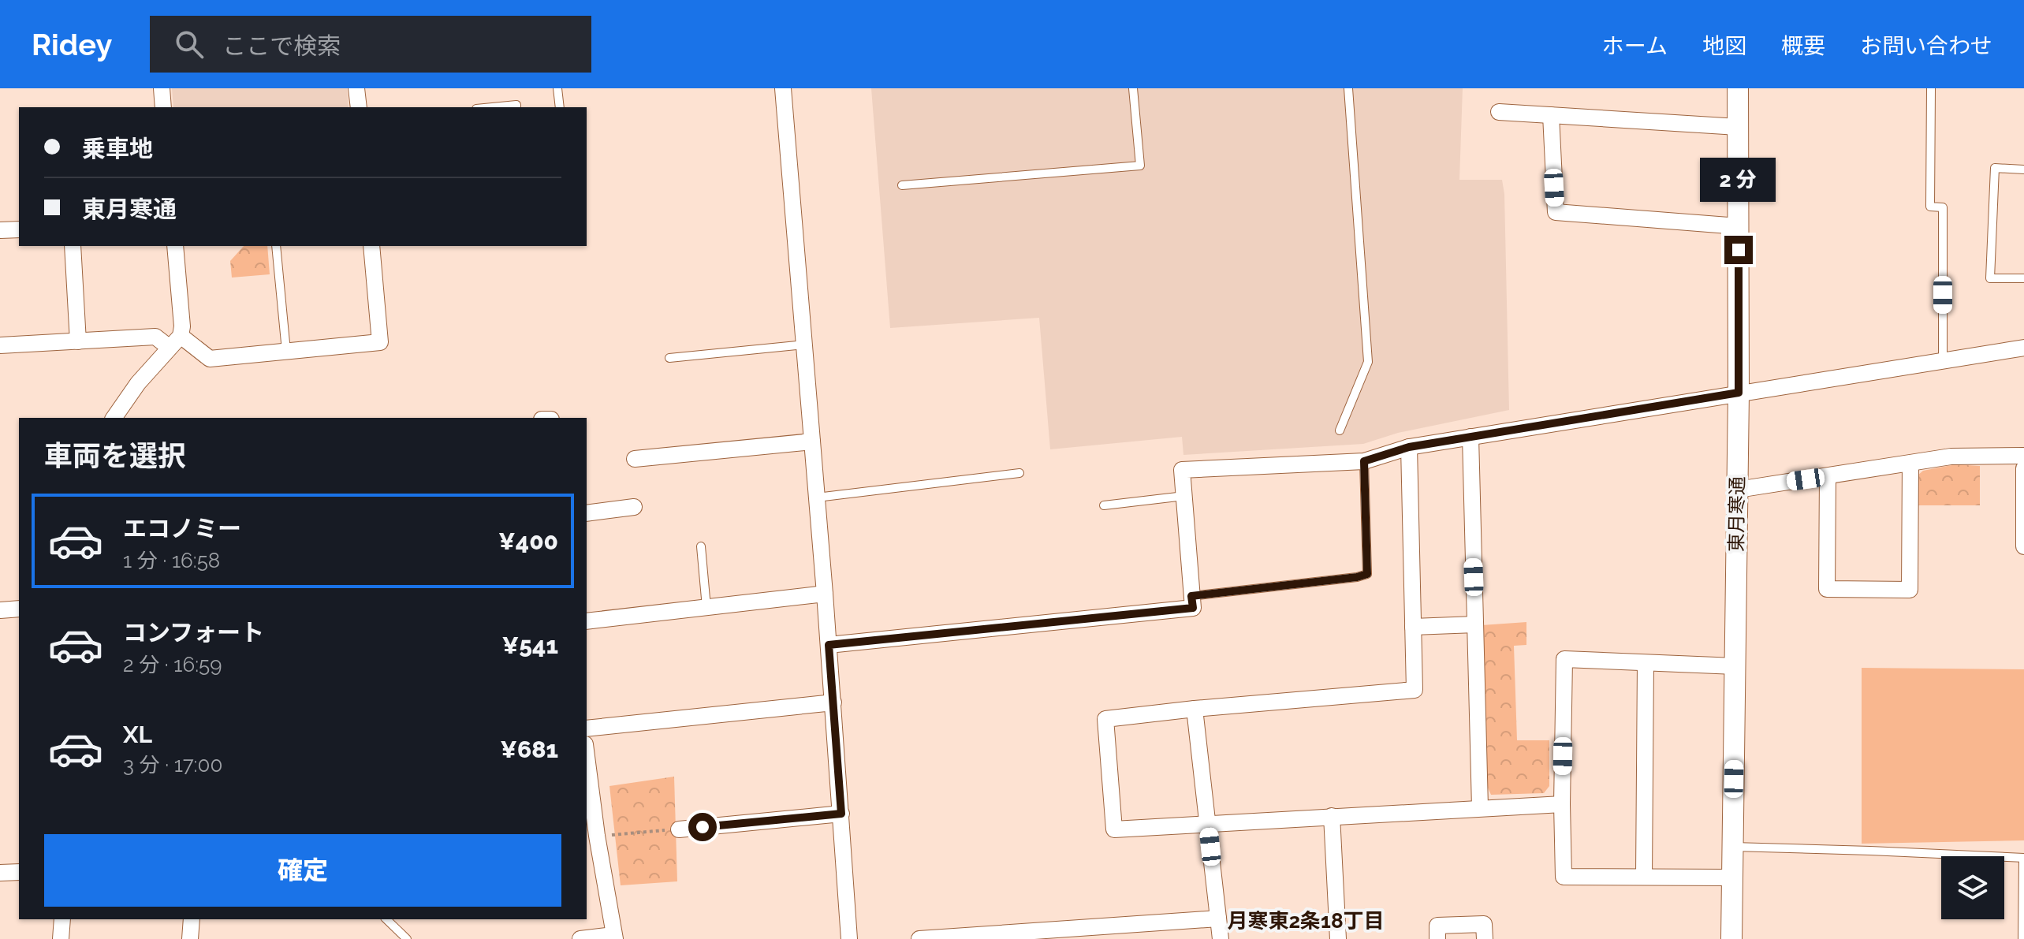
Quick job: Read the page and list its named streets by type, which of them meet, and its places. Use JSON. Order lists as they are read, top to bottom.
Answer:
{
  "streets": {
    "street": ["東月寒通"]
  },
  "districts": ["月寒東2条18丁目"],
  "page": {
    "header": "Ridey",
    "search": "ここで検索",
    "nav": [
      "ホーム",
      "地図",
      "概要",
      "お問い合わせ"
    ],
    "banner": ["乗車地", "東月寒通"],
    "bubble": "2 分",
    "heading": "車両を選択",
    "list": [
      {
        "name": "エコノミー",
        "note": "1 分 · 16:58",
        "value": "¥400"
      },
      {
        "name": "コンフォート",
        "note": "2 分 · 16:59",
        "value": "¥541"
      },
      {
        "name": "XL",
        "note": "3 分 · 17:00",
        "value": "¥681"
      }
    ],
    "buttons": "確定"
  }
}
